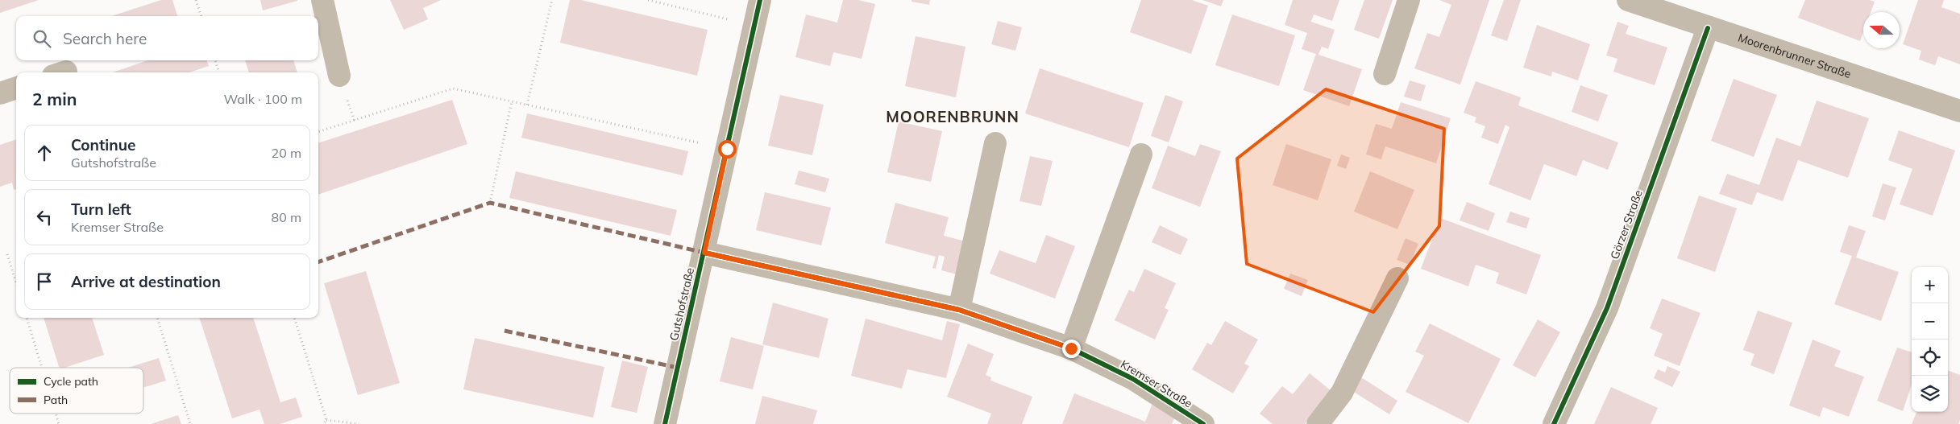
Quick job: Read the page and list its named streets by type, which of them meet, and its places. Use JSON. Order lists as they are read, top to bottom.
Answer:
{
  "streets": {
    "street": [
      "Moorenbrunner Straße",
      "Görzer Straße",
      "Gutshofstraße",
      "Kremser Straße"
    ]
  },
  "crossings": [
    ["Moorenbrunner Straße", "Görzer Straße"],
    ["Gutshofstraße", "Kremser Straße"]
  ],
  "districts": ["MOORENBRUNN"],
  "legend": ["Cycle path", "Path"],
  "north": "left",
  "page": {
    "search": "Search here",
    "heading": ["2 min", "Walk · 100 m"],
    "list": [
      ["Continue", "Gutshofstraße", "20 m"],
      ["Turn left", "Kremser Straße", "80 m"],
      "Arrive at destination"
    ],
    "map_buttons": ["+", "−"]
  }
}
